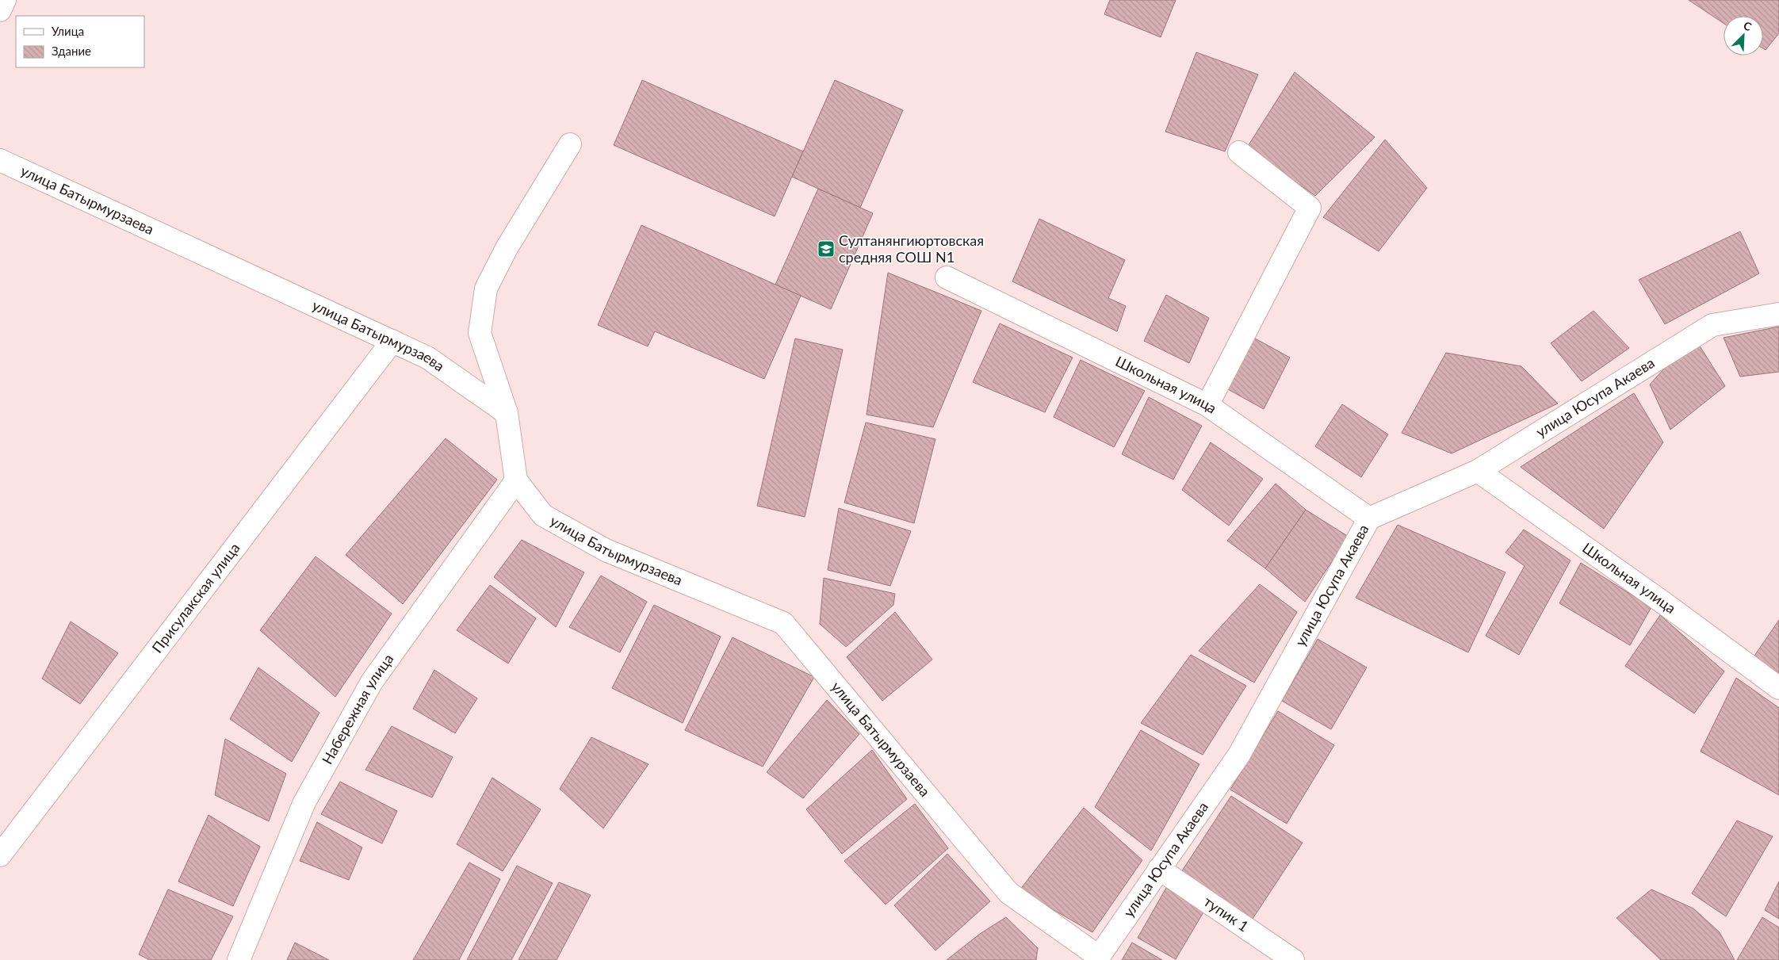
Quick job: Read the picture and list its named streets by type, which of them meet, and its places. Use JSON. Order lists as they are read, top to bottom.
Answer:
{
  "streets": {
    "street": [
      "улица Батырмурзаева",
      "Школьная улица",
      "улица Юсупа Акаева",
      "Присулакская улица",
      "Набережная улица",
      "тупик 1"
    ]
  },
  "crossings": [
    ["улица Батырмурзаева", "улица Юсупа Акаева"],
    ["улица Батырмурзаева", "Присулакская улица"],
    ["улица Батырмурзаева", "Набережная улица"],
    ["Школьная улица", "улица Юсупа Акаева"],
    ["улица Юсупа Акаева", "тупик 1"]
  ],
  "places": {
    "school or university": ["Султанянгиюртовская средняя СОШ N1"]
  },
  "legend": ["Улица", "Здание"],
  "north": "top right"
}
